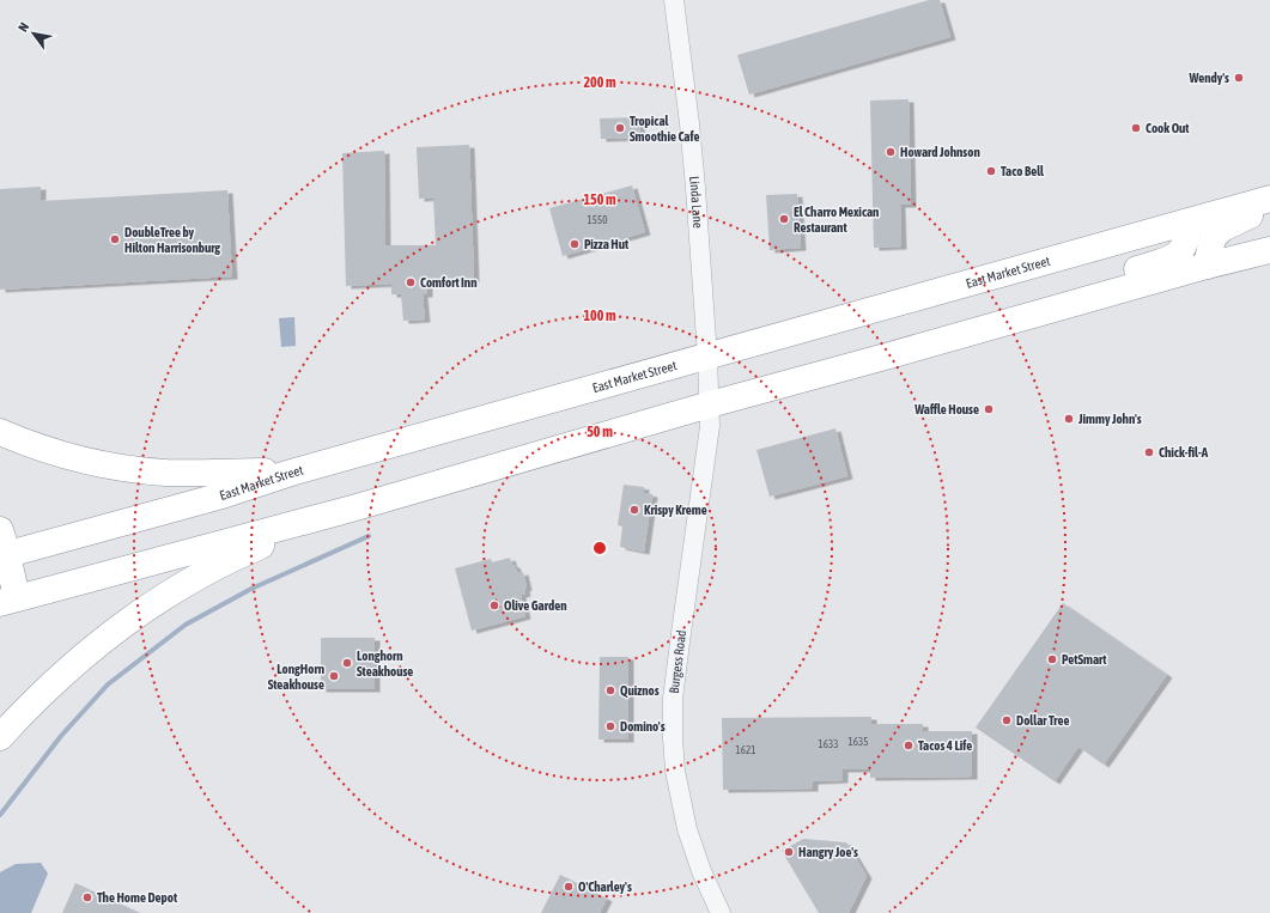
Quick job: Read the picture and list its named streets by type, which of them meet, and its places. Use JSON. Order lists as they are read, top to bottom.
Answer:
{
  "streets": {
    "highway": ["East Market Street"],
    "street": ["Linda Lane", "Burgess Road"]
  },
  "crossings": [
    ["Linda Lane", "East Market Street"],
    ["Linda Lane", "Burgess Road"]
  ],
  "places": [
    "Wendy's",
    "Tropical Smoothie Cafe",
    "Cook Out",
    "Howard Johnson",
    "Taco Bell",
    "El Charro Mexican Restaurant",
    "DoubleTree by Hilton Harrisonburg",
    "Pizza Hut",
    "Comfort Inn",
    "Waffle House",
    "Jimmy John's",
    "Chick-fil-A",
    "Krispy Kreme",
    "Olive Garden",
    "PetSmart",
    "Longhorn Steakhouse",
    "LongHorn Steakhouse",
    "Quiznos",
    "Dollar Tree",
    "Domino's",
    "Tacos 4 Life",
    "Hangry Joe's",
    "O'Charley's",
    "The Home Depot"
  ],
  "house_numbers": [
    "1550",
    "1635",
    "1633",
    "1621"
  ],
  "north": "top left",
  "rings": [
    "200 m",
    "150 m",
    "100 m",
    "50 m"
  ]
}
